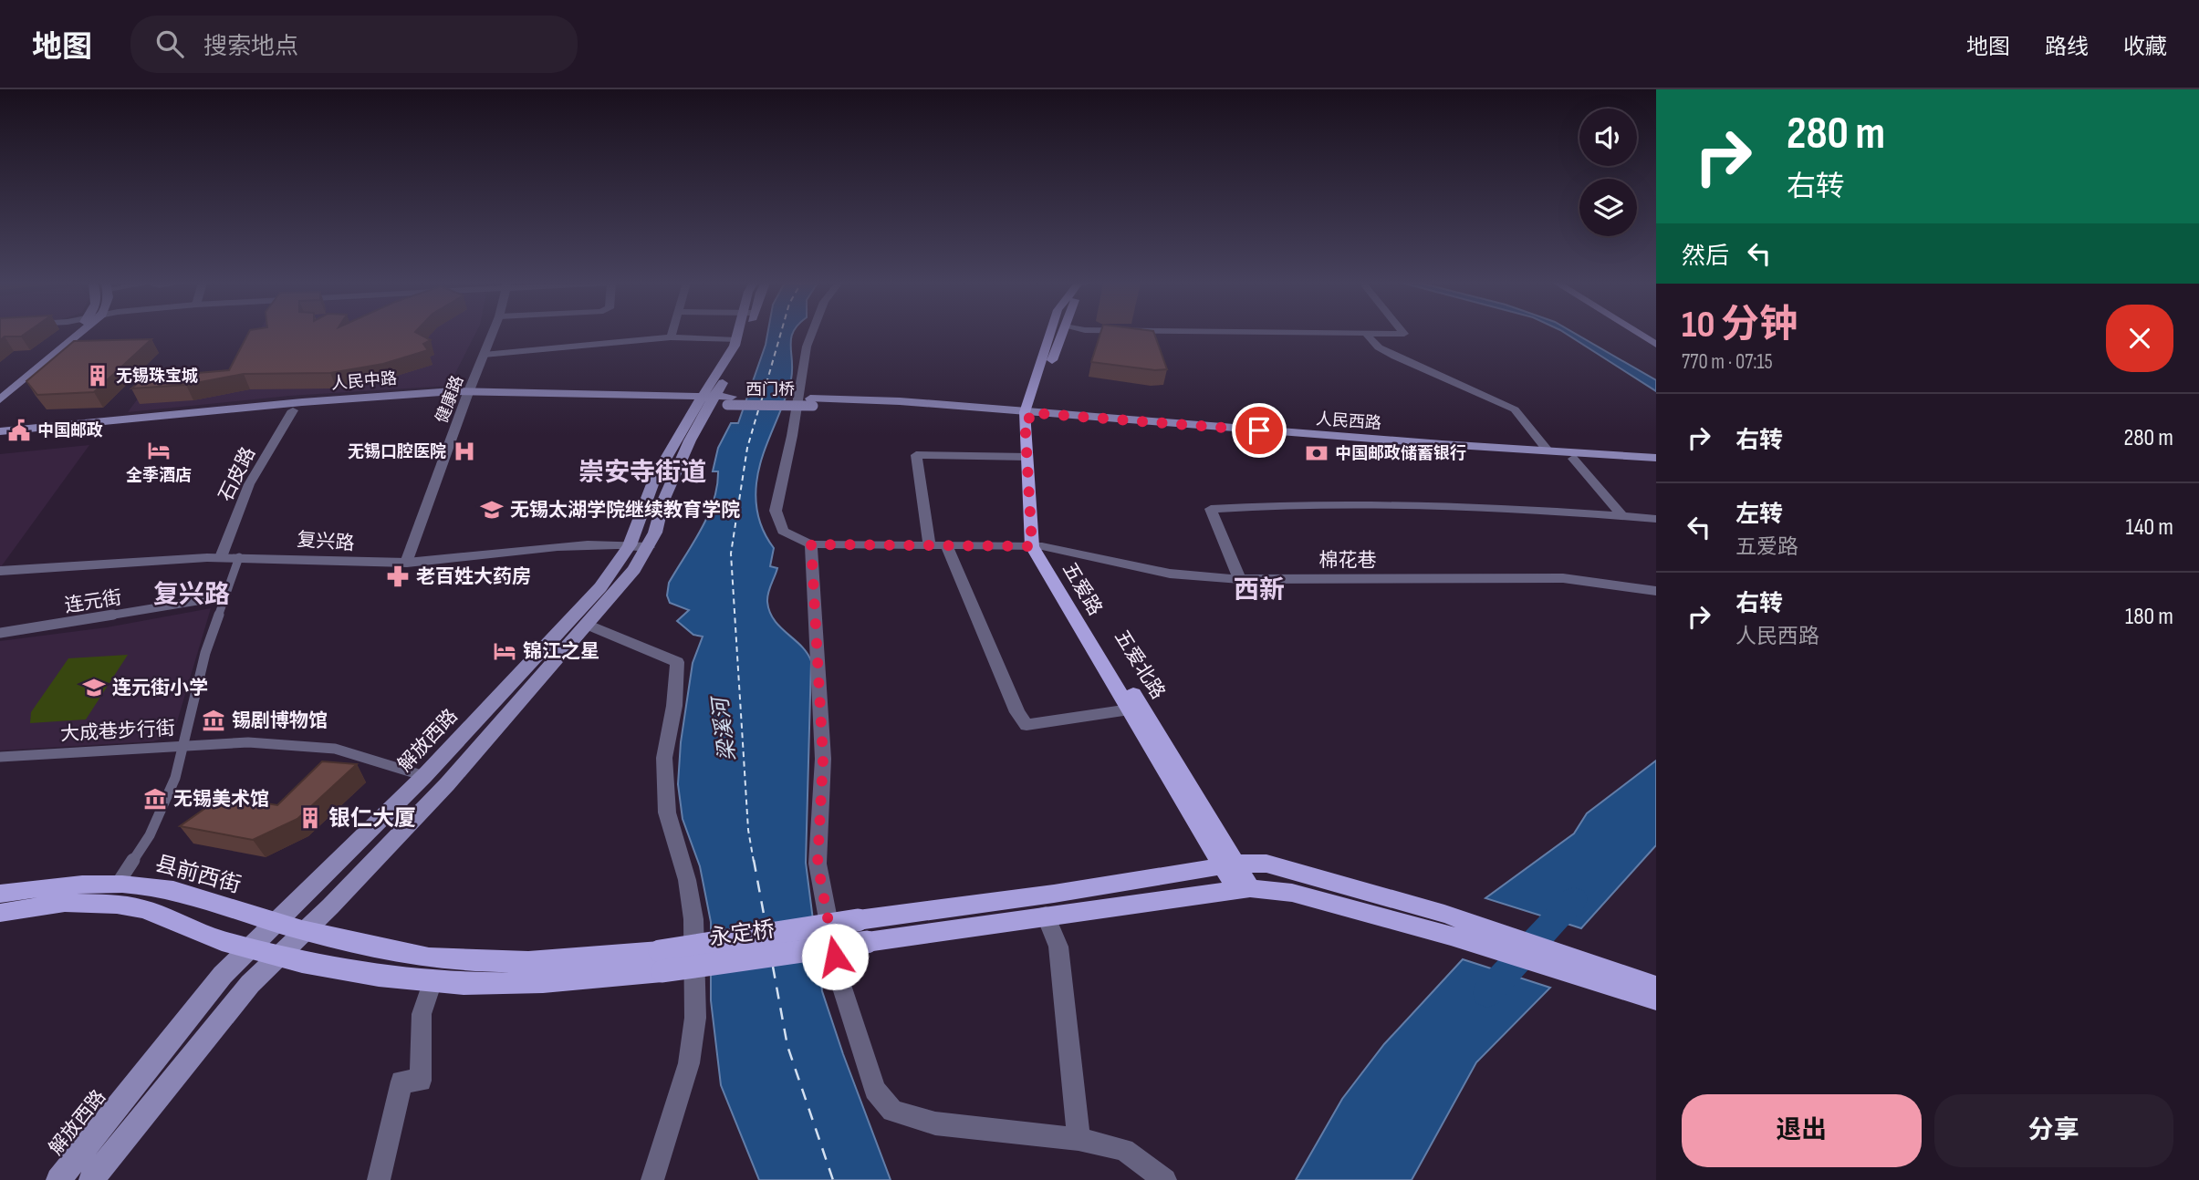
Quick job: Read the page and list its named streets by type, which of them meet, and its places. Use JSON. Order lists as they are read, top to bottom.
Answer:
{
  "streets": {
    "main road": [
      "人民中路",
      "西门桥",
      "人民西路",
      "五爱路",
      "五爱北路",
      "解放西路",
      "县前西街",
      "永定桥"
    ],
    "street": [
      "健康路",
      "石皮路",
      "复兴路",
      "棉花巷",
      "连元街",
      "大成巷步行街"
    ]
  },
  "crossings": [
    ["人民中路", "西门桥"],
    ["人民中路", "健康路"],
    ["人民中路", "石皮路"],
    ["人民中路", "解放西路"],
    ["西门桥", "人民西路"],
    ["西门桥", "解放西路"],
    ["健康路", "复兴路"],
    ["人民西路", "五爱路"],
    ["人民西路", "五爱北路"],
    ["石皮路", "复兴路"],
    ["复兴路", "解放西路"],
    ["棉花巷", "五爱路"],
    ["棉花巷", "五爱北路"],
    ["五爱路", "五爱北路"],
    ["五爱路", "永定桥"],
    ["五爱北路", "永定桥"],
    ["大成巷步行街", "解放西路"],
    ["解放西路", "县前西街"],
    ["县前西街", "永定桥"]
  ],
  "districts": ["崇安寺街道", "西新", "复兴路"],
  "water": ["梁溪河"],
  "places": {
    "building": ["无锡珠宝城", "银仁大厦"],
    "public building": ["中国邮政"],
    "hotel": ["全季酒店", "锦江之星"],
    "hospital": ["无锡口腔医院"],
    "bank": ["中国邮政储蓄银行"],
    "school or university": ["无锡太湖学院继续教育学院", "连元街小学"],
    "pharmacy": ["老百姓大药房"],
    "museum": ["锡剧博物馆", "无锡美术馆"]
  },
  "page": {
    "header": "地图",
    "search": "搜索地点",
    "nav": ["地图", "路线", "收藏"],
    "turn": ["280 m", "右转"],
    "then": "然后",
    "heading": ["10 分钟", "770 m · 07:15"],
    "list": [
      {
        "name": "右转",
        "value": "280 m"
      },
      {
        "name": "左转",
        "note": "五爱路",
        "value": "140 m"
      },
      {
        "name": "右转",
        "note": "人民西路",
        "value": "180 m"
      }
    ],
    "buttons": ["退出", "分享"]
  }
}
